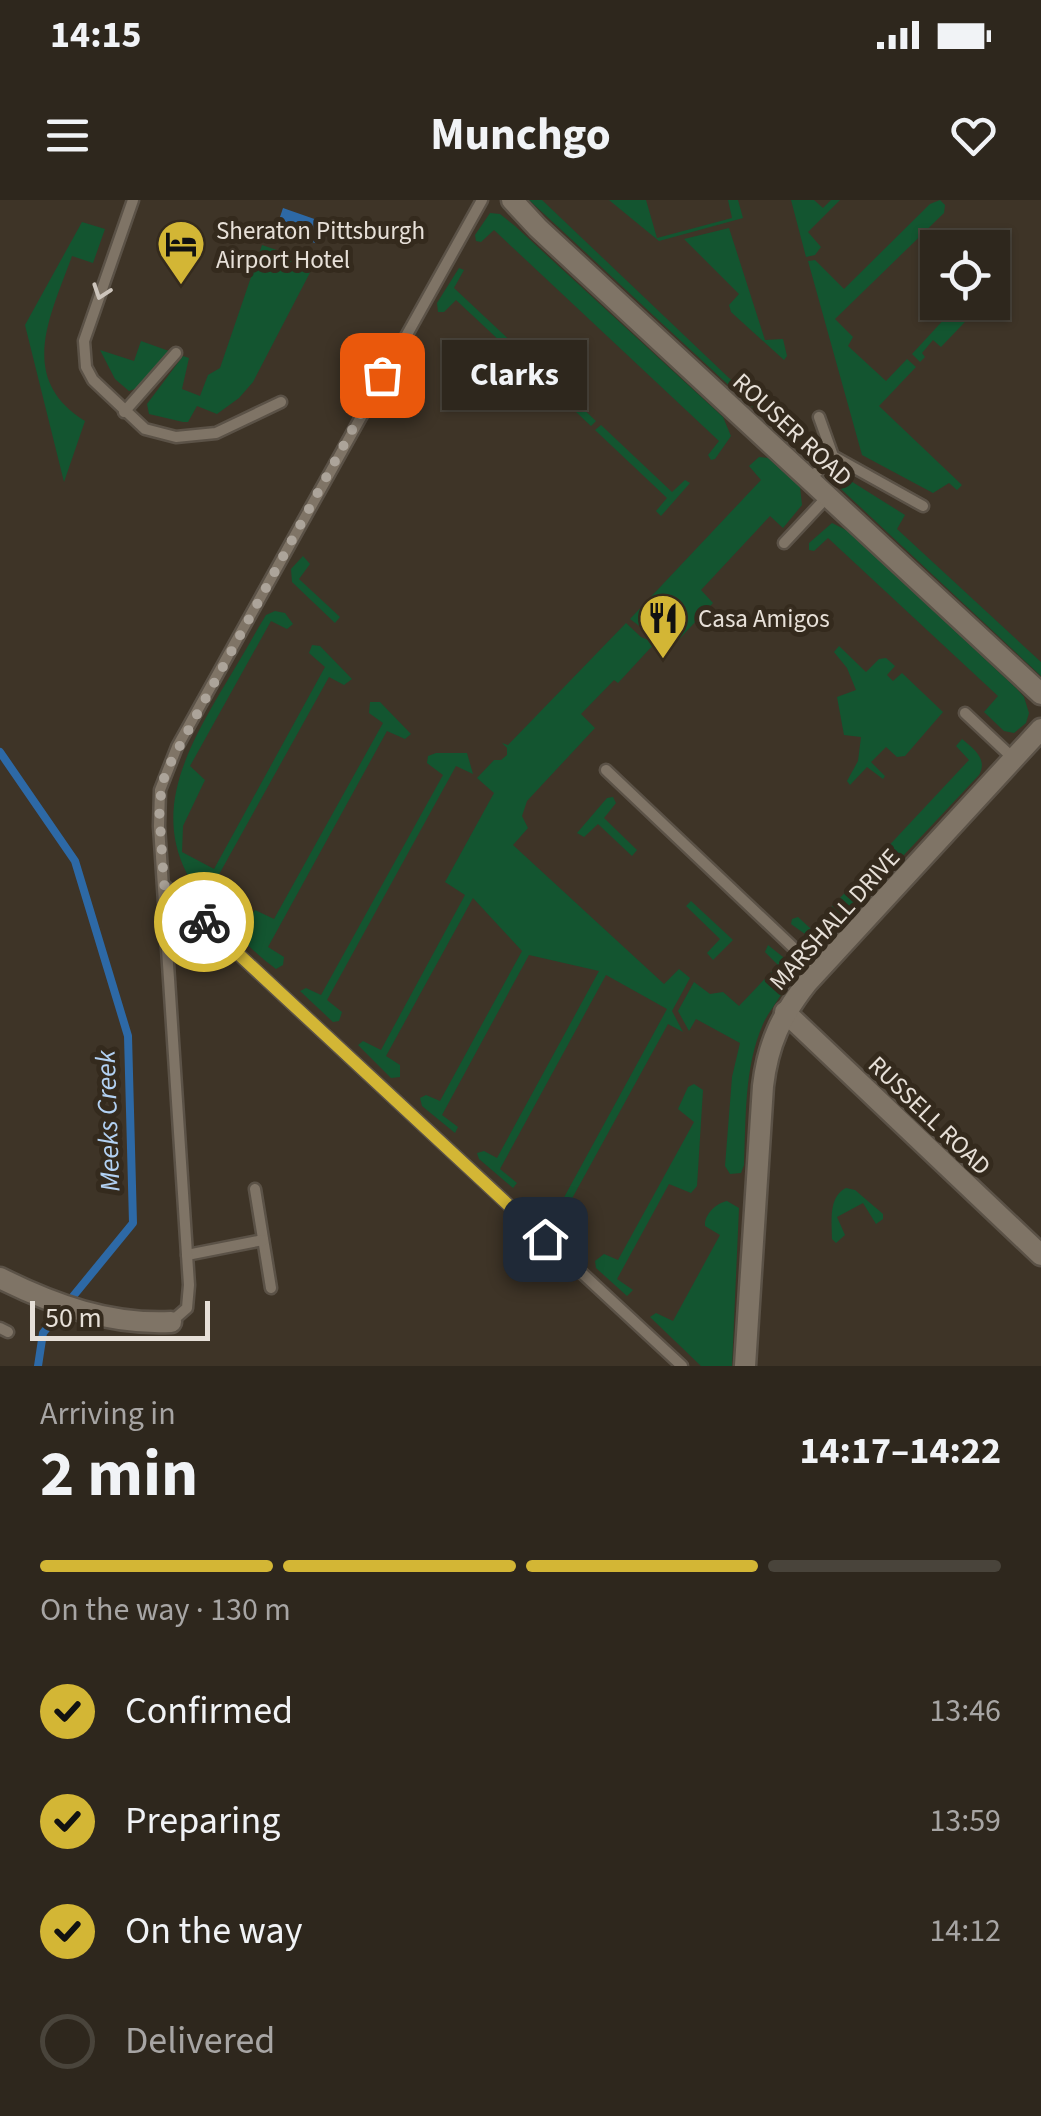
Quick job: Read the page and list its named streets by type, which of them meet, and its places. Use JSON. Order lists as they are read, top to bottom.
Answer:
{
  "streets": {
    "street": ["ROUSER ROAD", "MARSHALL DRIVE", "RUSSELL ROAD"]
  },
  "crossings": [
    ["MARSHALL DRIVE", "RUSSELL ROAD"]
  ],
  "water": ["Meeks Creek"],
  "places": {
    "hotel": ["Sheraton Pittsburgh Airport Hotel"],
    "other": ["Clarks"],
    "restaurant": ["Casa Amigos"]
  },
  "scale_bar": "50 m",
  "page": {
    "status": "14:15",
    "header": "Munchgo",
    "bubble": "Clarks",
    "scale": "50 m",
    "heading": ["2 min", "Arriving in", "14:17–14:22"],
    "bar": "On the way · 130 m",
    "list": [
      ["Confirmed", "13:46"],
      ["Preparing", "13:59"],
      ["On the way", "14:12"],
      "Delivered"
    ]
  }
}
